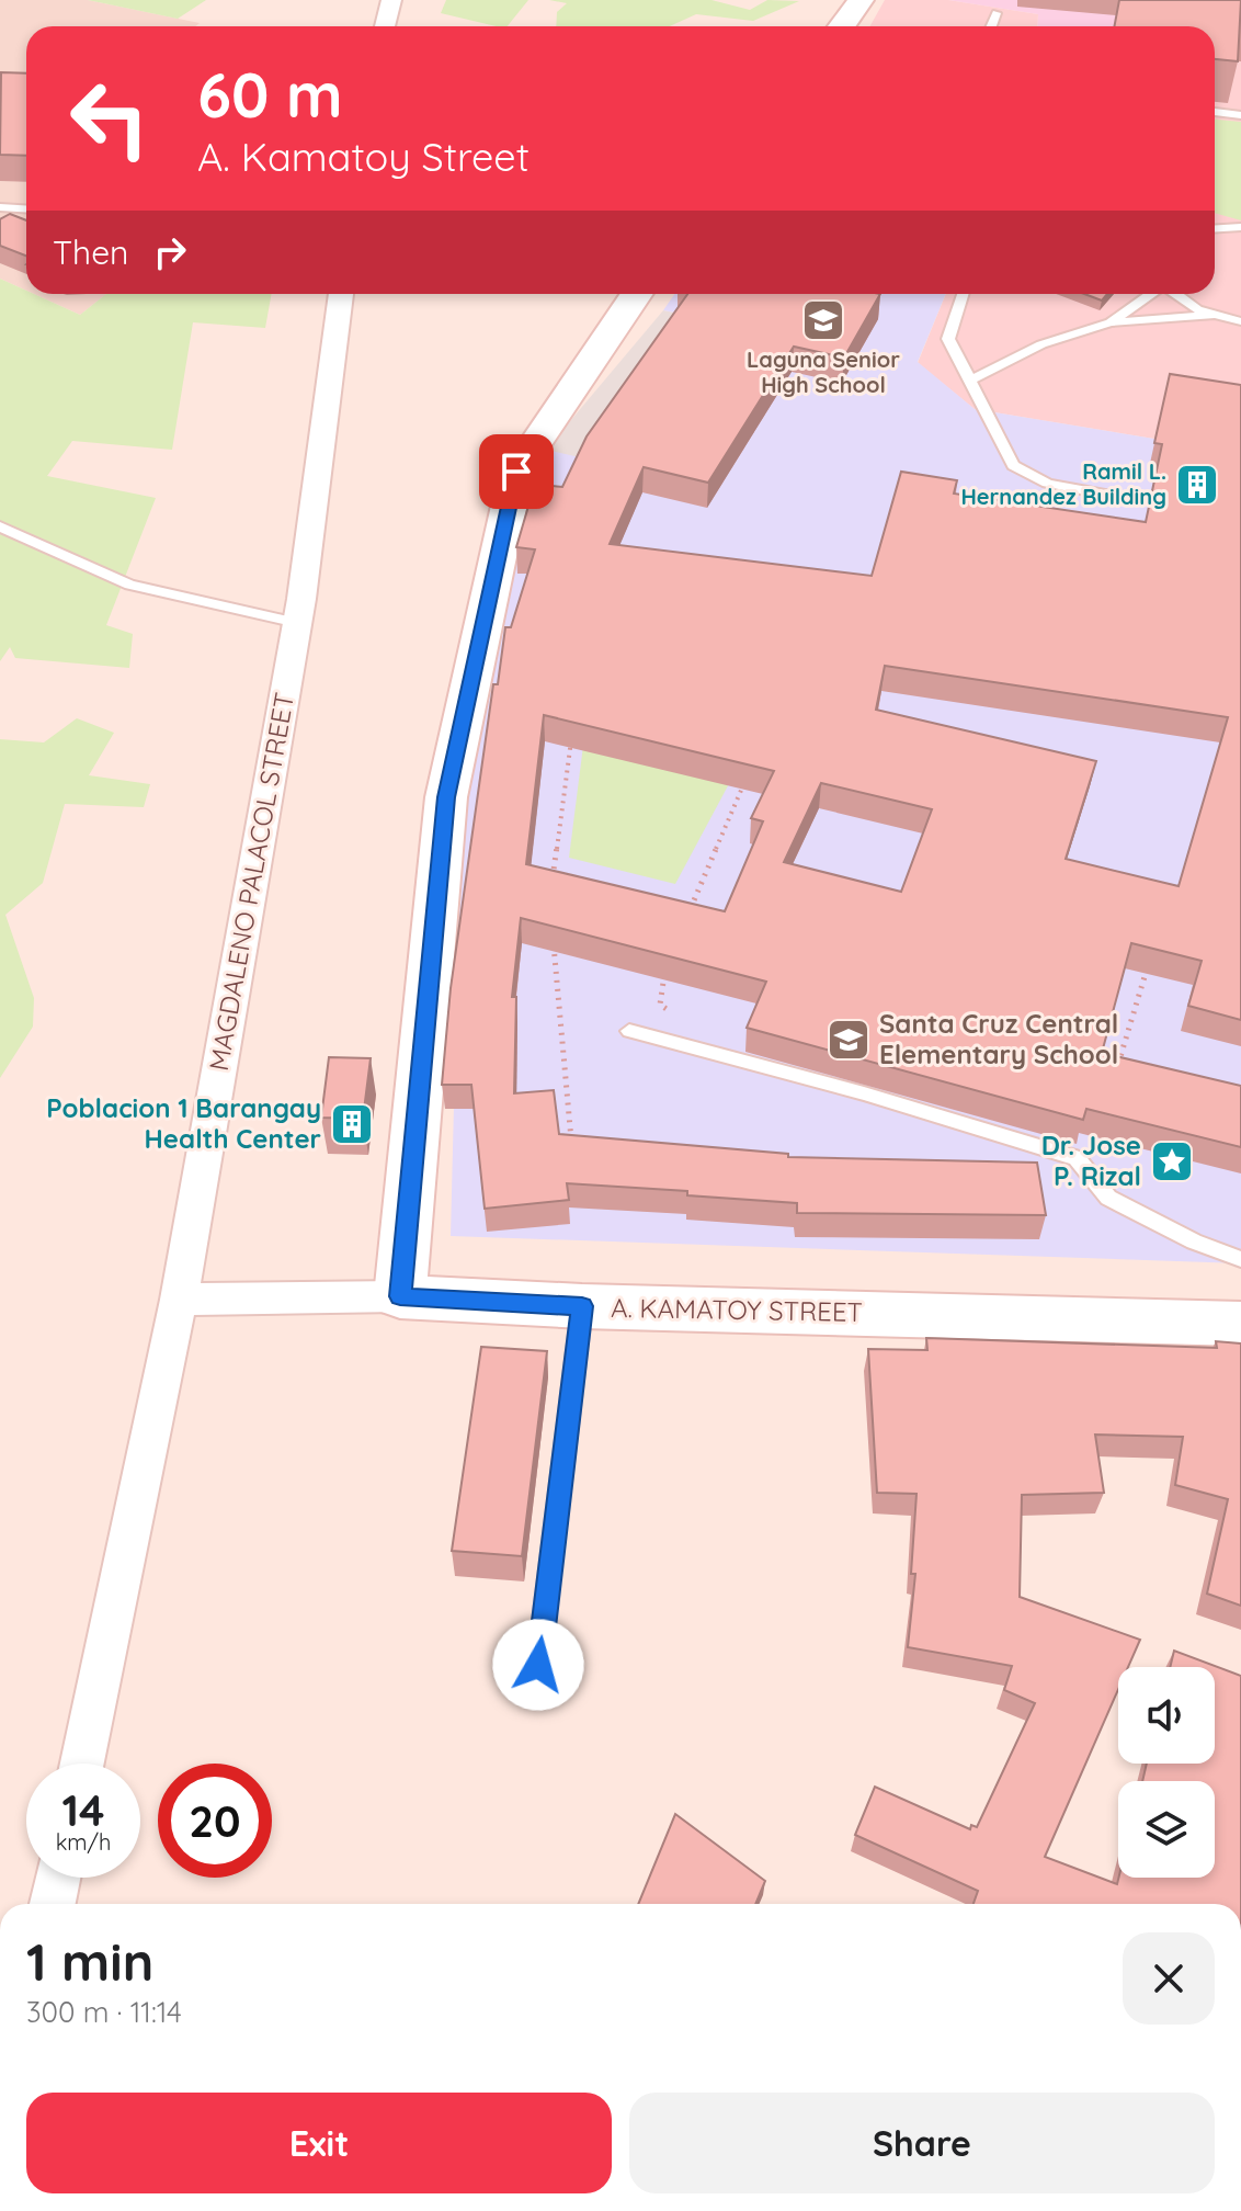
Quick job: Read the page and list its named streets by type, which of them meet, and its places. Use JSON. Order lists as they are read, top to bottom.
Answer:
{
  "streets": {
    "street": ["MAGDALENO PALACOL STREET", "A. KAMATOY STREET"]
  },
  "crossings": [
    ["MAGDALENO PALACOL STREET", "A. KAMATOY STREET"]
  ],
  "places": {
    "school or university": ["Laguna Senior High School", "Santa Cruz Central Elementary School"],
    "building": ["Ramil L. Hernandez Building", "Poblacion 1 Barangay Health Center"],
    "place": ["Dr. Jose P. Rizal"]
  },
  "page": {
    "turn": ["60 m", "A. Kamatoy Street"],
    "then": "Then",
    "speed": "14 km/h",
    "limit": "20",
    "heading": ["1 min", "300 m · 11:14"],
    "buttons": ["Exit", "Share"]
  }
}
